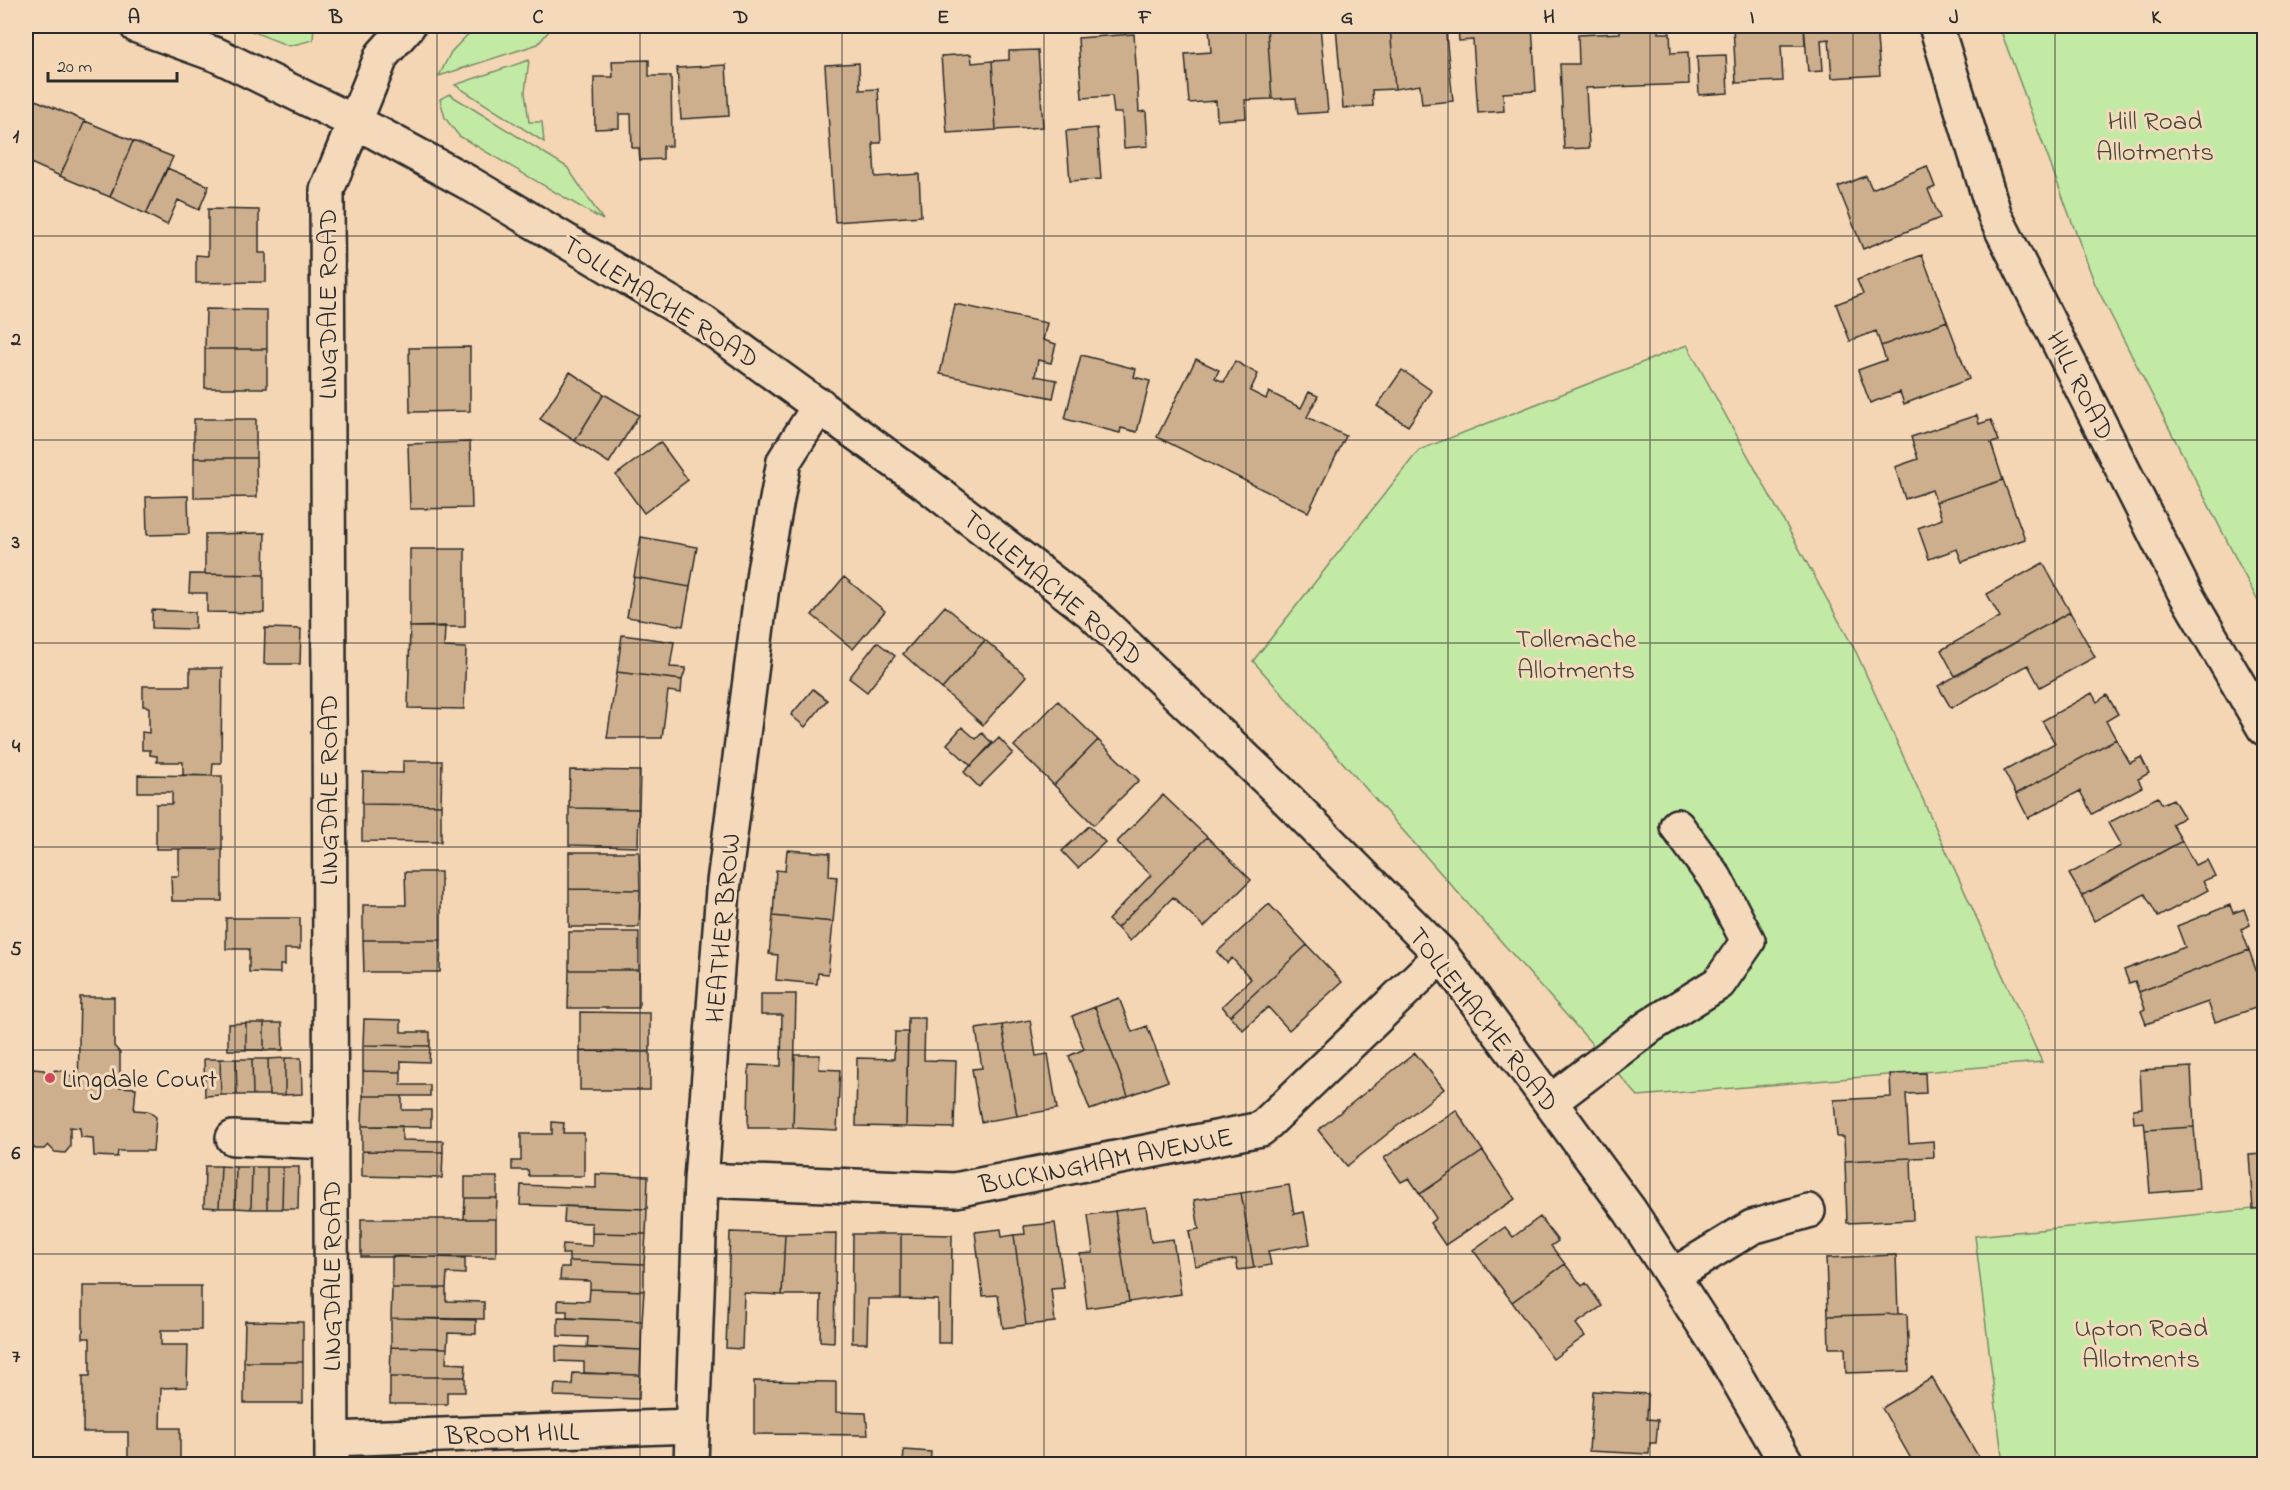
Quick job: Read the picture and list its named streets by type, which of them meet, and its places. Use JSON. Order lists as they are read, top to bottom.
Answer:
{
  "streets": {
    "street": [
      "TOLLEMACHE ROAD",
      "LINGDALE ROAD",
      "HILL ROAD",
      "HEATHER BROW",
      "BUCKINGHAM AVENUE",
      "BROOM HILL"
    ]
  },
  "crossings": [
    ["TOLLEMACHE ROAD", "LINGDALE ROAD"],
    ["TOLLEMACHE ROAD", "HEATHER BROW"],
    ["TOLLEMACHE ROAD", "BUCKINGHAM AVENUE"],
    ["LINGDALE ROAD", "BROOM HILL"],
    ["HEATHER BROW", "BUCKINGHAM AVENUE"],
    ["HEATHER BROW", "BROOM HILL"]
  ],
  "parks": ["Hill Road Allotments", "Tollemache Allotments", "Upton Road Allotments"],
  "places": ["Lingdale Court"],
  "scale_bar": "20 m",
  "grid": {
    "columns": [
      "A",
      "B",
      "C",
      "D",
      "E",
      "F",
      "G",
      "H",
      "I",
      "J",
      "K"
    ],
    "rows": [
      "1",
      "2",
      "3",
      "4",
      "5",
      "6",
      "7"
    ]
  }
}
